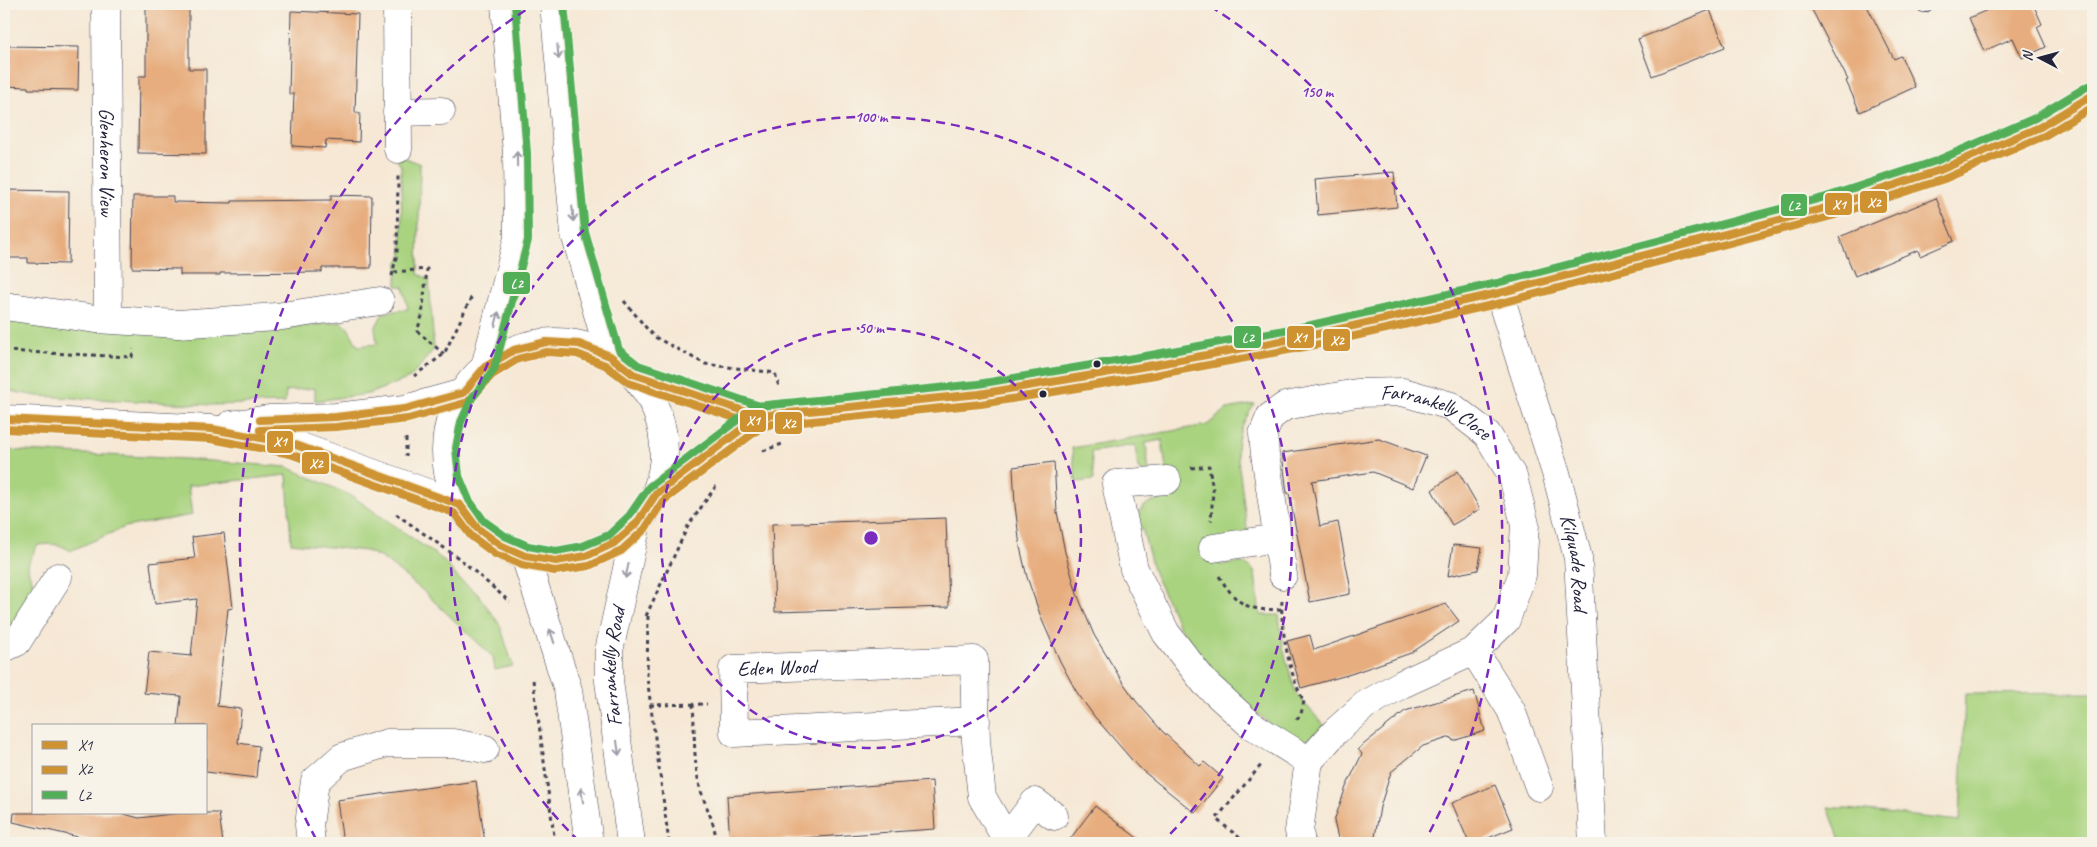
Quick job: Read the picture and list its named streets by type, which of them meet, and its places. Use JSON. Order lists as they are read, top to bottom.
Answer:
{
  "streets": {
    "main road": [
      "Glenheron View",
      "Farrankelly Close",
      "Kilquade Road",
      "Farrankelly Road",
      "Eden Wood"
    ]
  },
  "lines": ["transit line L2", "transit line X1", "transit line X2"],
  "legend": ["X1", "X2", "L2"],
  "north": "left",
  "rings": ["150 m", "100 m", "50 m"]
}
